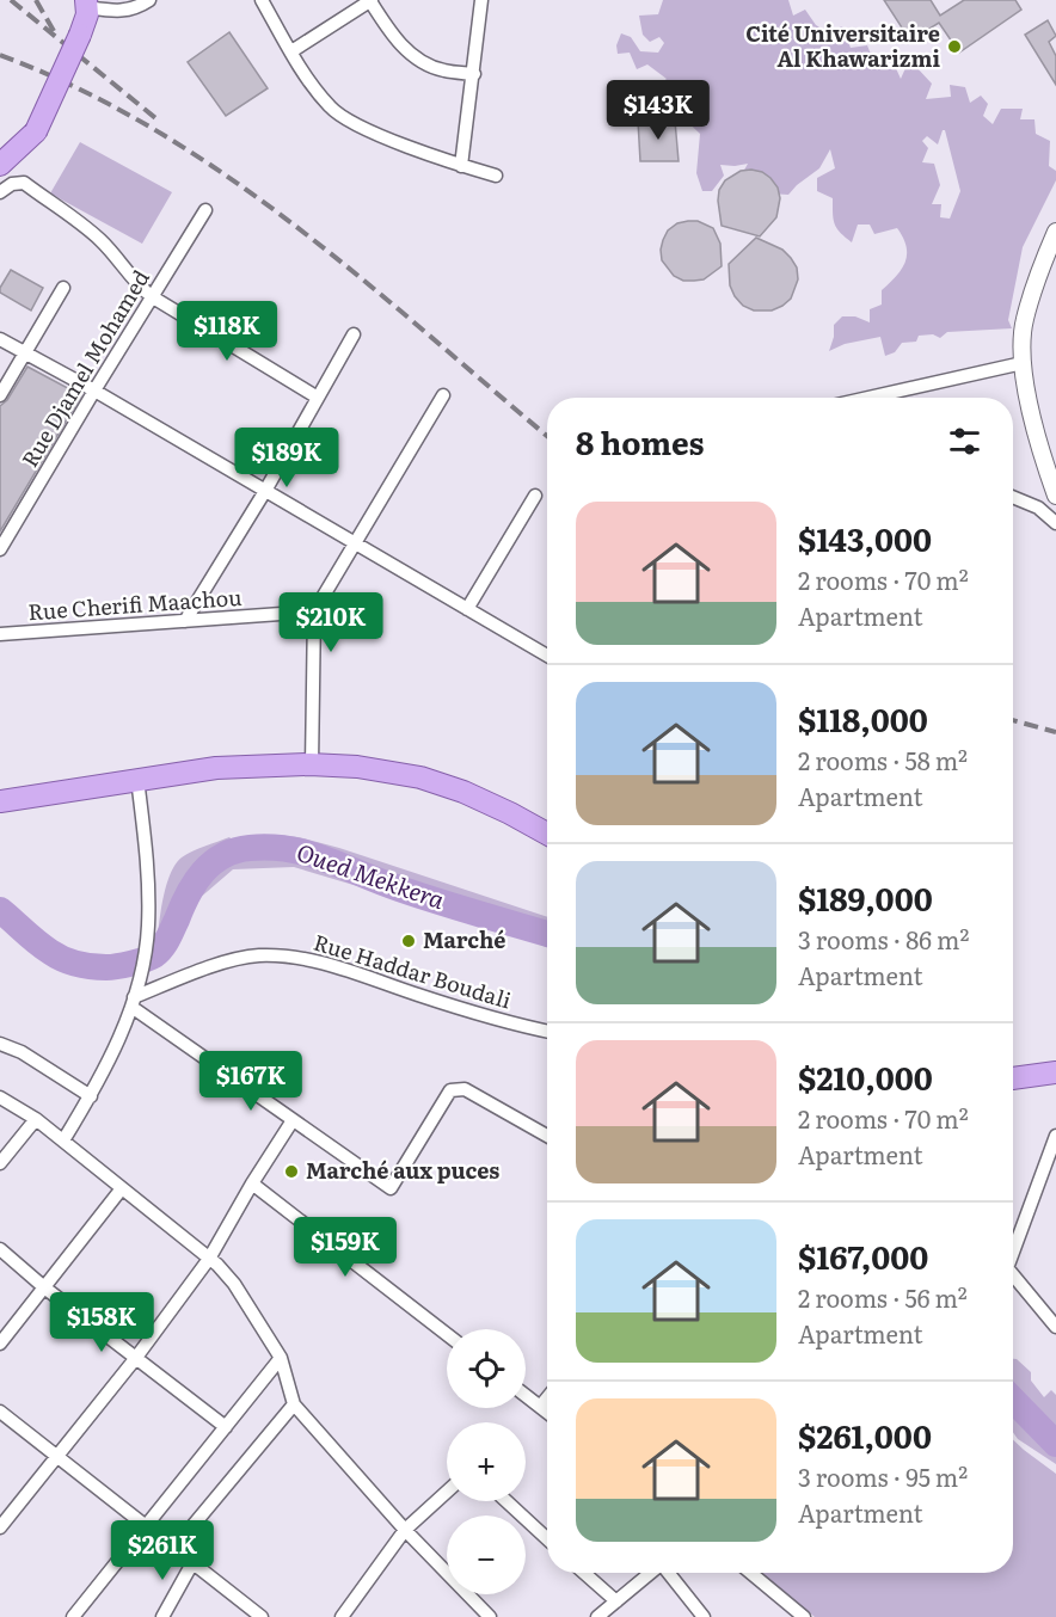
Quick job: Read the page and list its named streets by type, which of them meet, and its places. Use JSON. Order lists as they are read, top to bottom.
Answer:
{
  "streets": {
    "street": ["Rue Djamel Mohamed", "Rue Cherifi Maachou", "Rue Haddar Boudali"]
  },
  "water": ["Oued Mekkera"],
  "places": ["Cité Universitaire Al Khawarizmi", "Marché", "Marché aux puces"],
  "page": {
    "price": [
      "$143K",
      "$118K",
      "$189K",
      "$210K",
      "$167K",
      "$159K",
      "$158K",
      "$261K"
    ],
    "heading": "8 homes",
    "list": [
      {
        "name": "$143,000",
        "note": "2 rooms · 70 m² · Apartment"
      },
      {
        "name": "$118,000",
        "note": "2 rooms · 58 m² · Apartment"
      },
      {
        "name": "$189,000",
        "note": "3 rooms · 86 m² · Apartment"
      },
      {
        "name": "$210,000",
        "note": "2 rooms · 70 m² · Apartment"
      },
      {
        "name": "$167,000",
        "note": "2 rooms · 56 m² · Apartment"
      },
      {
        "name": "$261,000",
        "note": "3 rooms · 95 m² · Apartment"
      }
    ],
    "map_buttons": ["+", "−"]
  }
}
